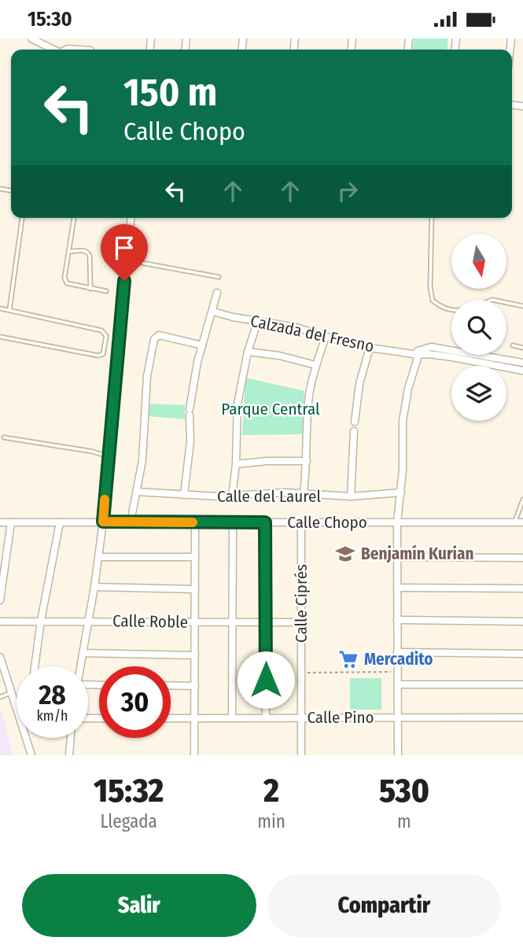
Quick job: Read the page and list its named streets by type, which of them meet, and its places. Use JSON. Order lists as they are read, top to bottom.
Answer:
{
  "streets": {
    "street": [
      "Calzada del Fresno",
      "Calle del Laurel",
      "Calle Chopo",
      "Calle Ciprés",
      "Calle Roble",
      "Calle Pino"
    ]
  },
  "crossings": [
    ["Calle Chopo", "Calle Ciprés"],
    ["Calle Ciprés", "Calle Roble"],
    ["Calle Ciprés", "Calle Pino"]
  ],
  "parks": ["Parque Central"],
  "places": {
    "school or university": ["Benjamín Kurian"],
    "supermarket": ["Mercadito"]
  },
  "north": "bottom",
  "page": {
    "status": "15:30",
    "turn": ["150 m", "Calle Chopo"],
    "speed": "28 km/h",
    "limit": "30",
    "eta": [
      "15:32",
      "Llegada",
      "2",
      "min",
      "530",
      "m"
    ],
    "buttons": ["Salir", "Compartir"]
  }
}
